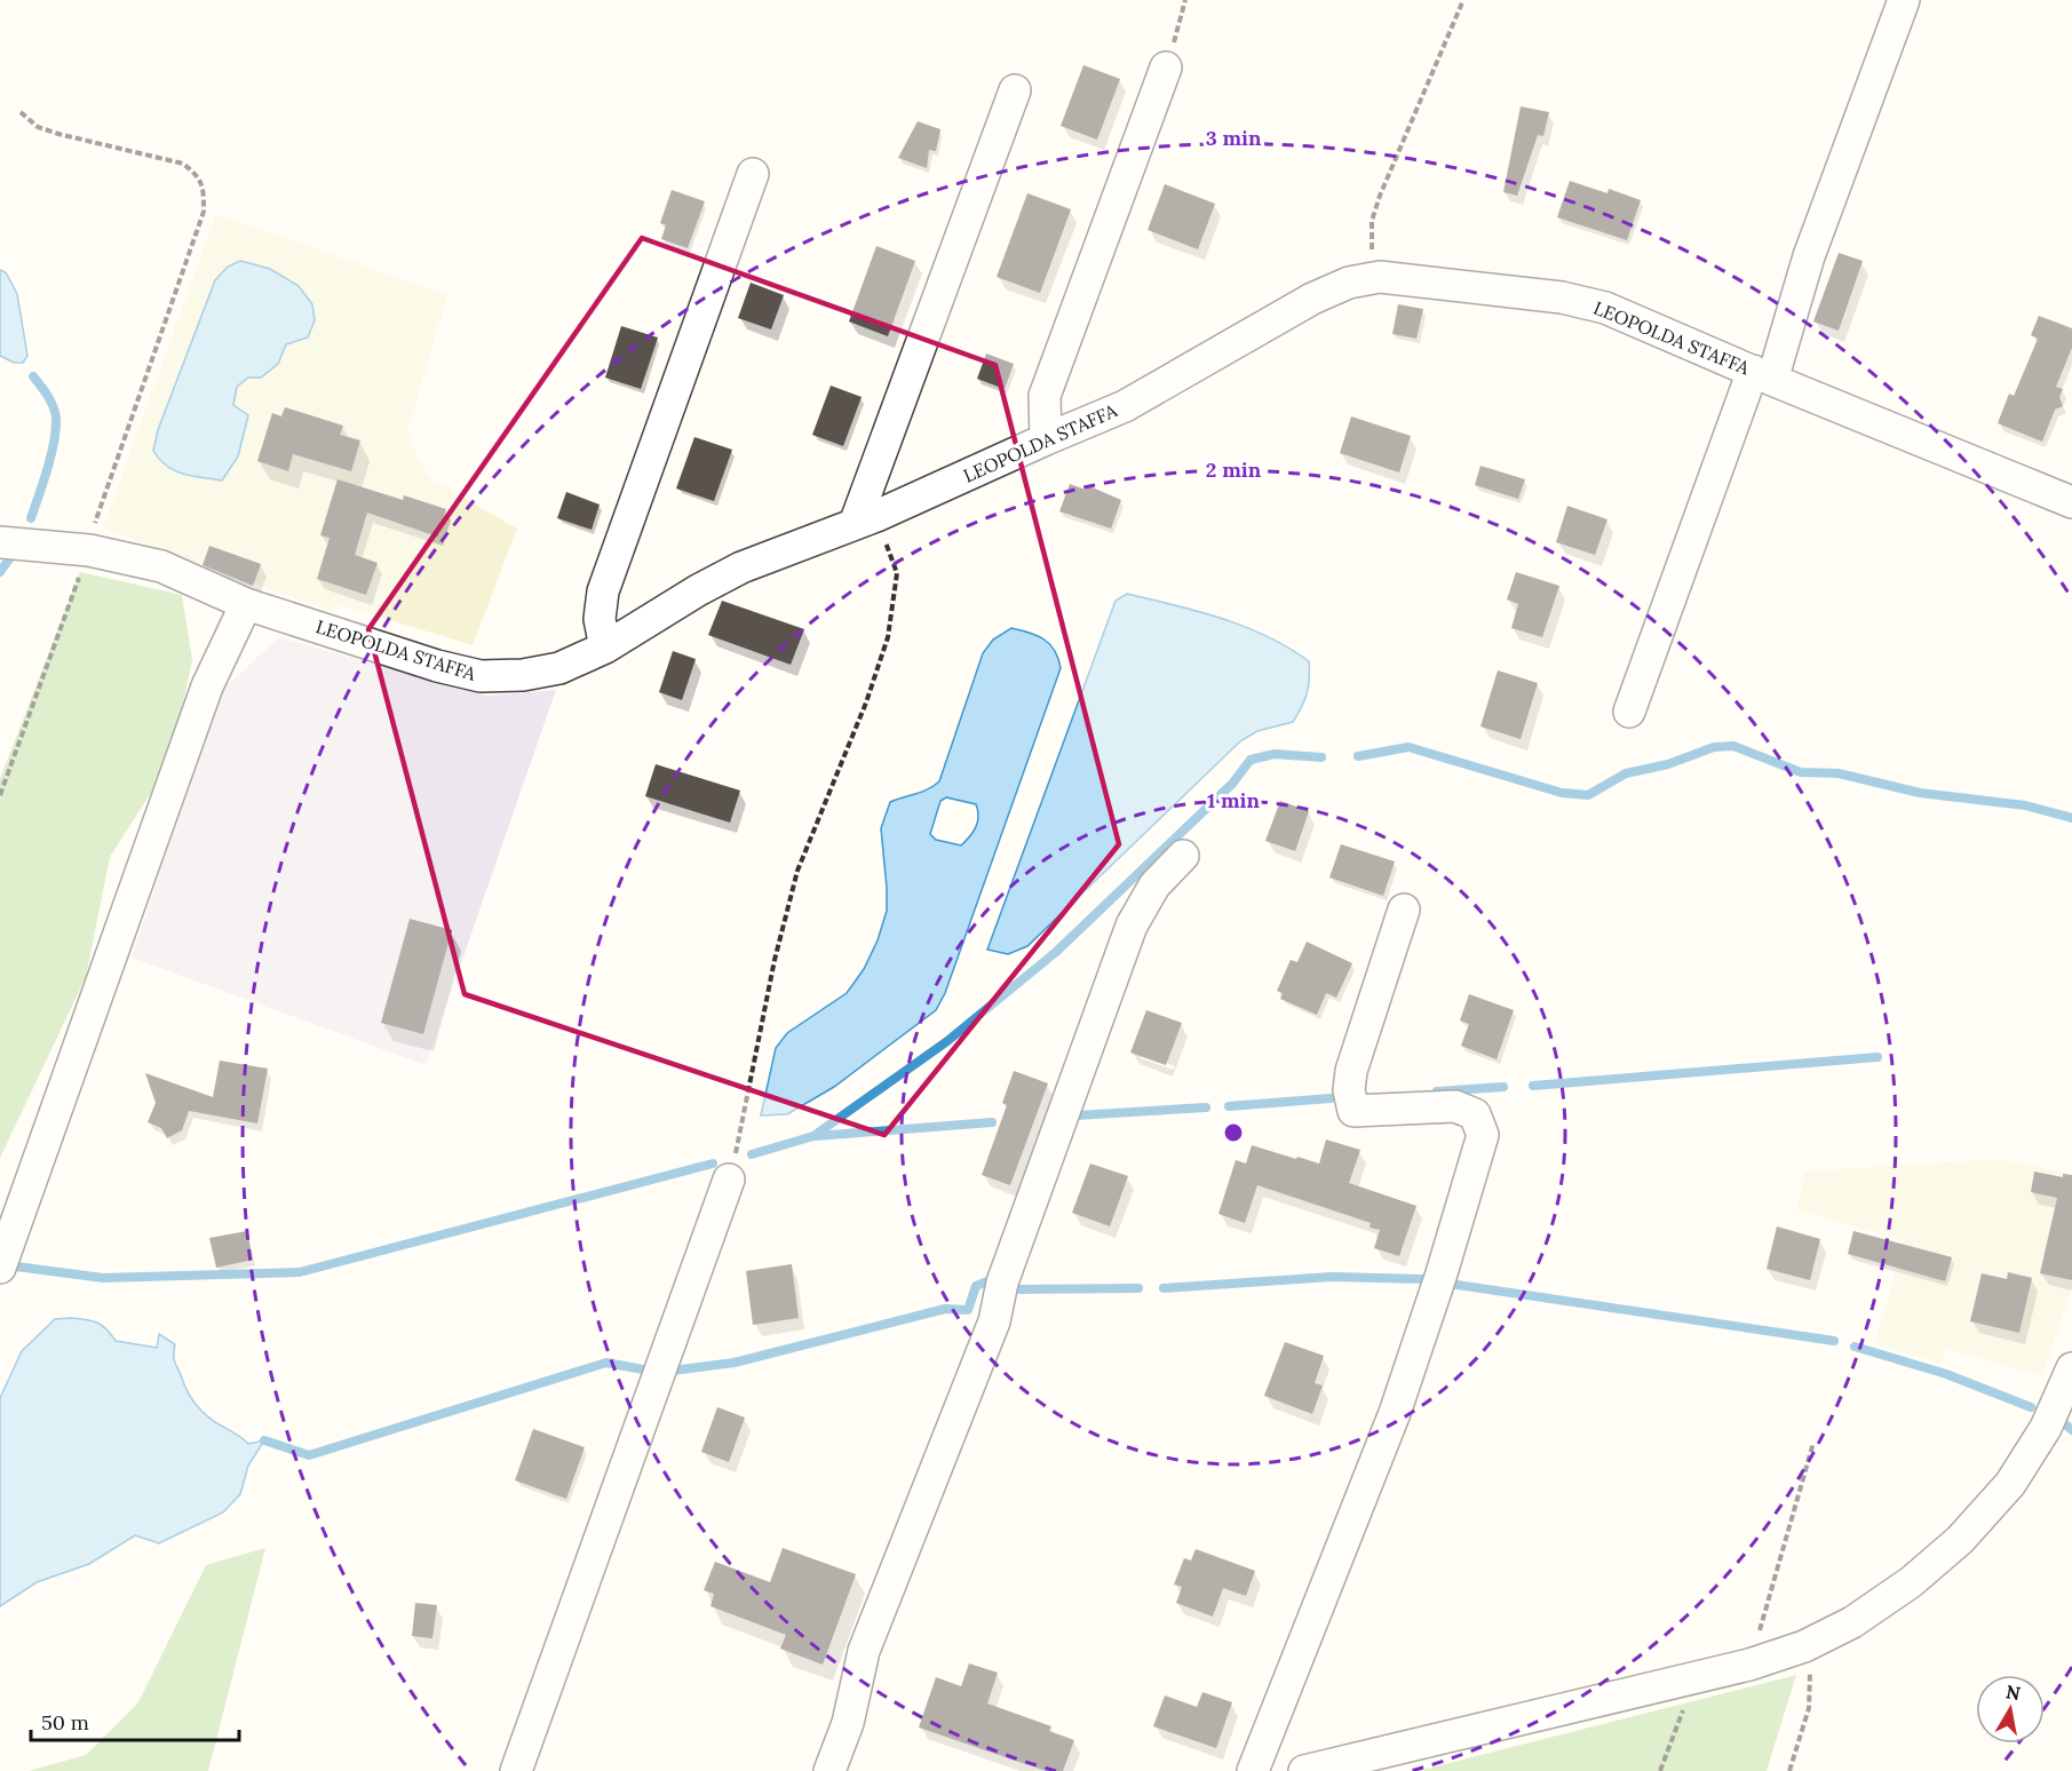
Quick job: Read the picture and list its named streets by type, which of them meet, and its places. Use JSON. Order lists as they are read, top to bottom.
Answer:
{
  "streets": {
    "street": ["LEOPOLDA STAFFA"]
  },
  "scale_bar": "50 m",
  "north": "top",
  "rings": ["3 min", "2 min", "1 min"]
}
